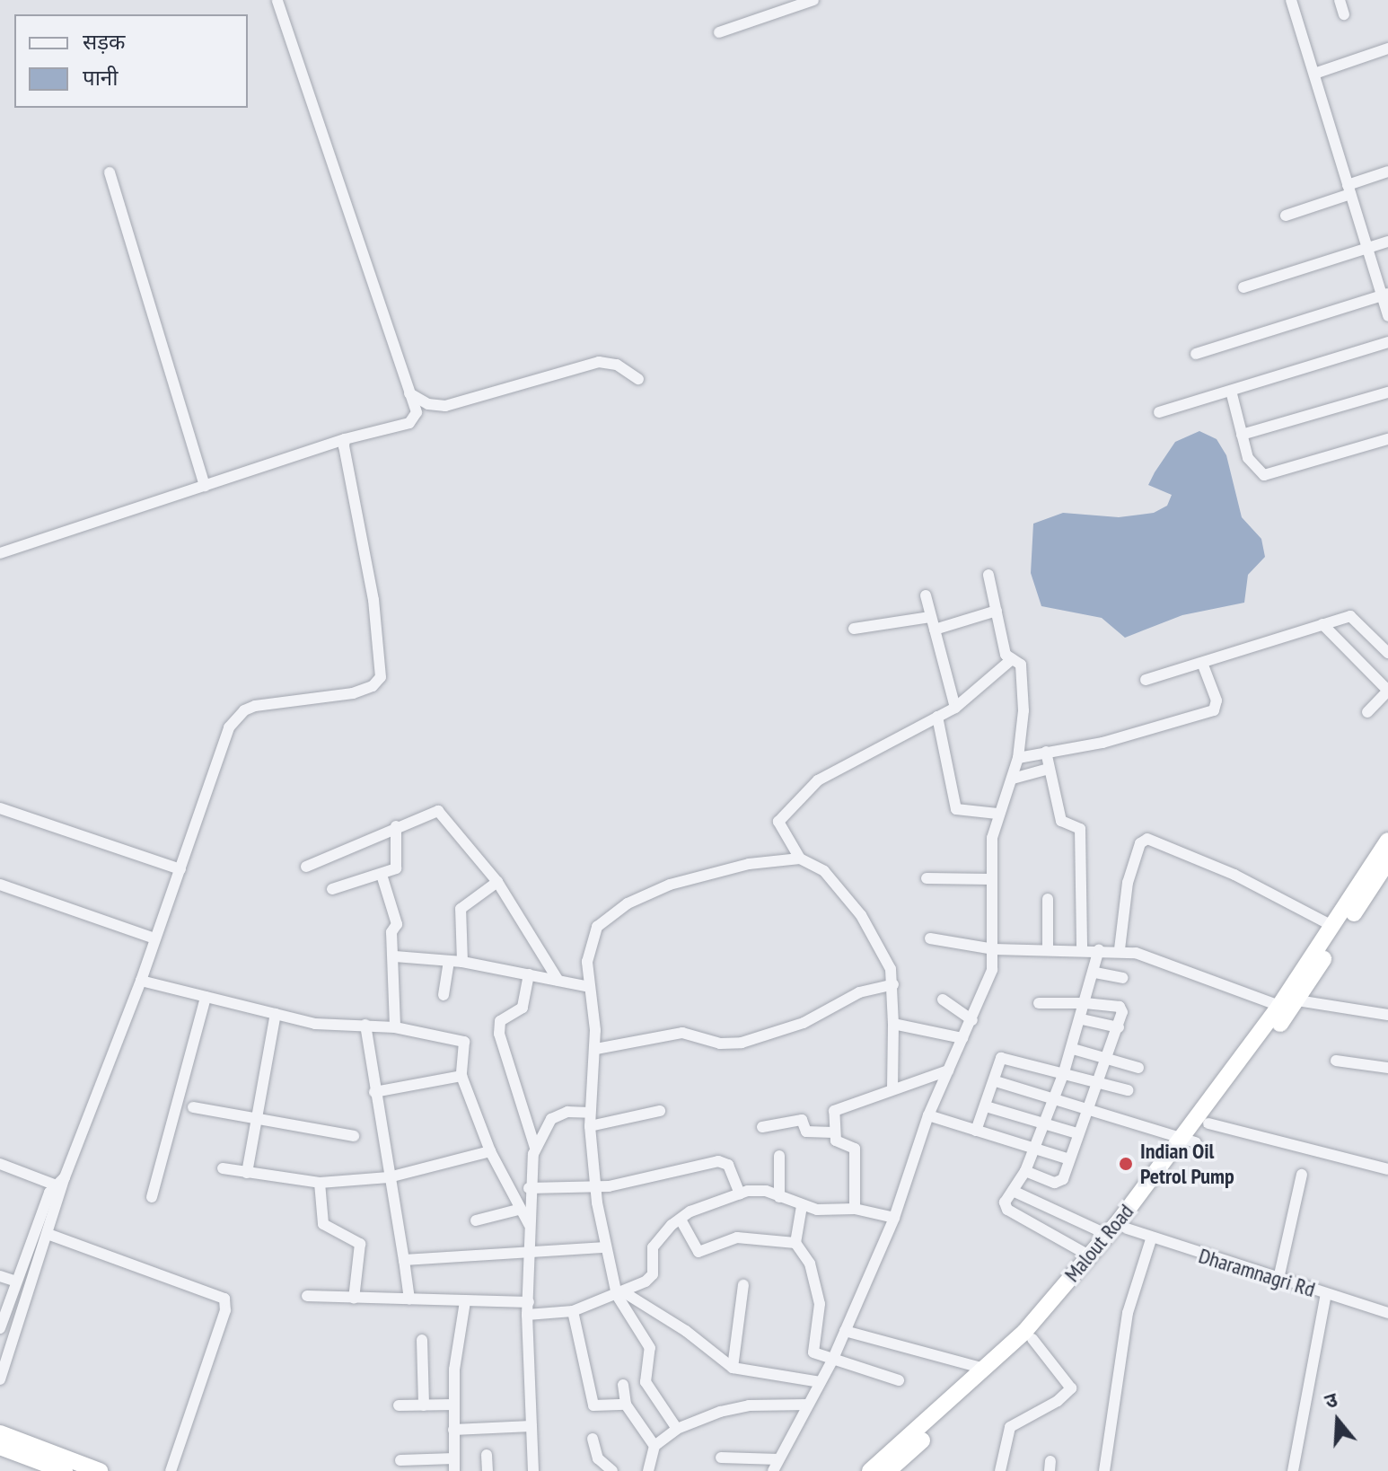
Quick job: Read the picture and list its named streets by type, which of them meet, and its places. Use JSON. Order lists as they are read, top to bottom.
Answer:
{
  "streets": {
    "highway": ["Malout Road"],
    "street": ["Dharamnagri Rd"]
  },
  "crossings": [
    ["Malout Road", "Dharamnagri Rd"]
  ],
  "places": ["Indian Oil Petrol Pump"],
  "legend": ["सड़क", "पानी"],
  "north": "top"
}
